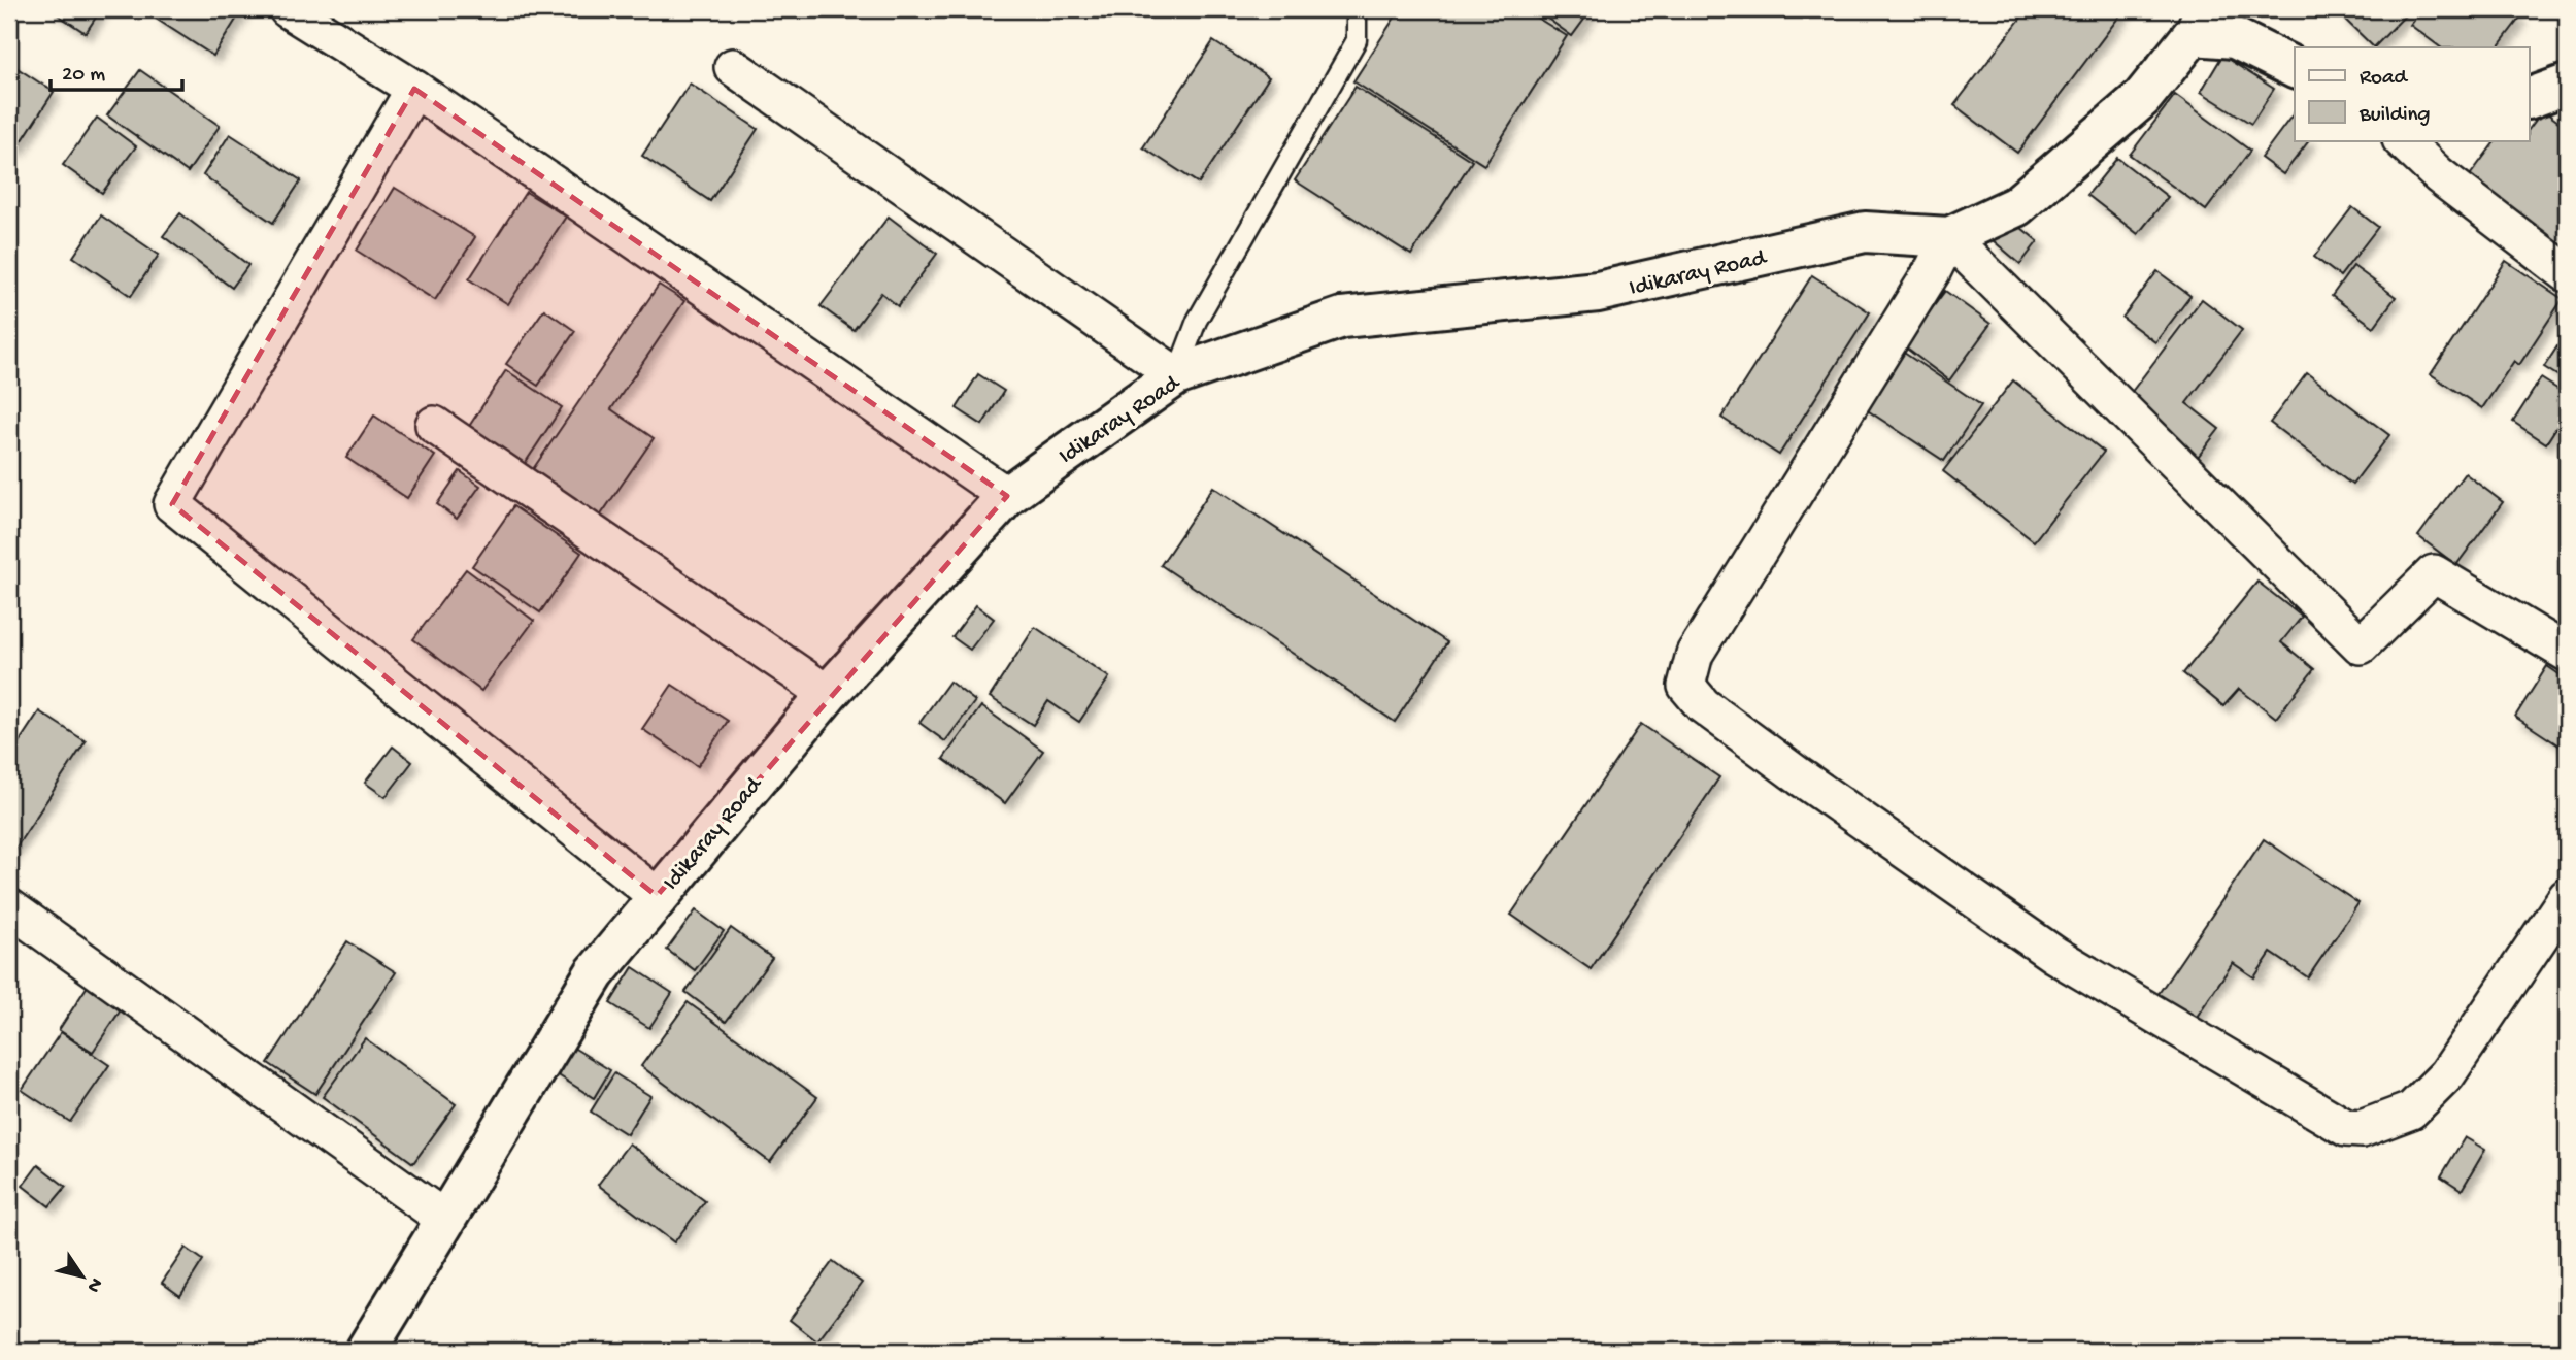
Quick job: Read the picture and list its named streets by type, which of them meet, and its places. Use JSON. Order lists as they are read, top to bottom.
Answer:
{
  "streets": {
    "street": ["Idikaray Road"]
  },
  "legend": ["Road", "Building"],
  "scale_bar": "20 m",
  "north": "bottom right"
}
